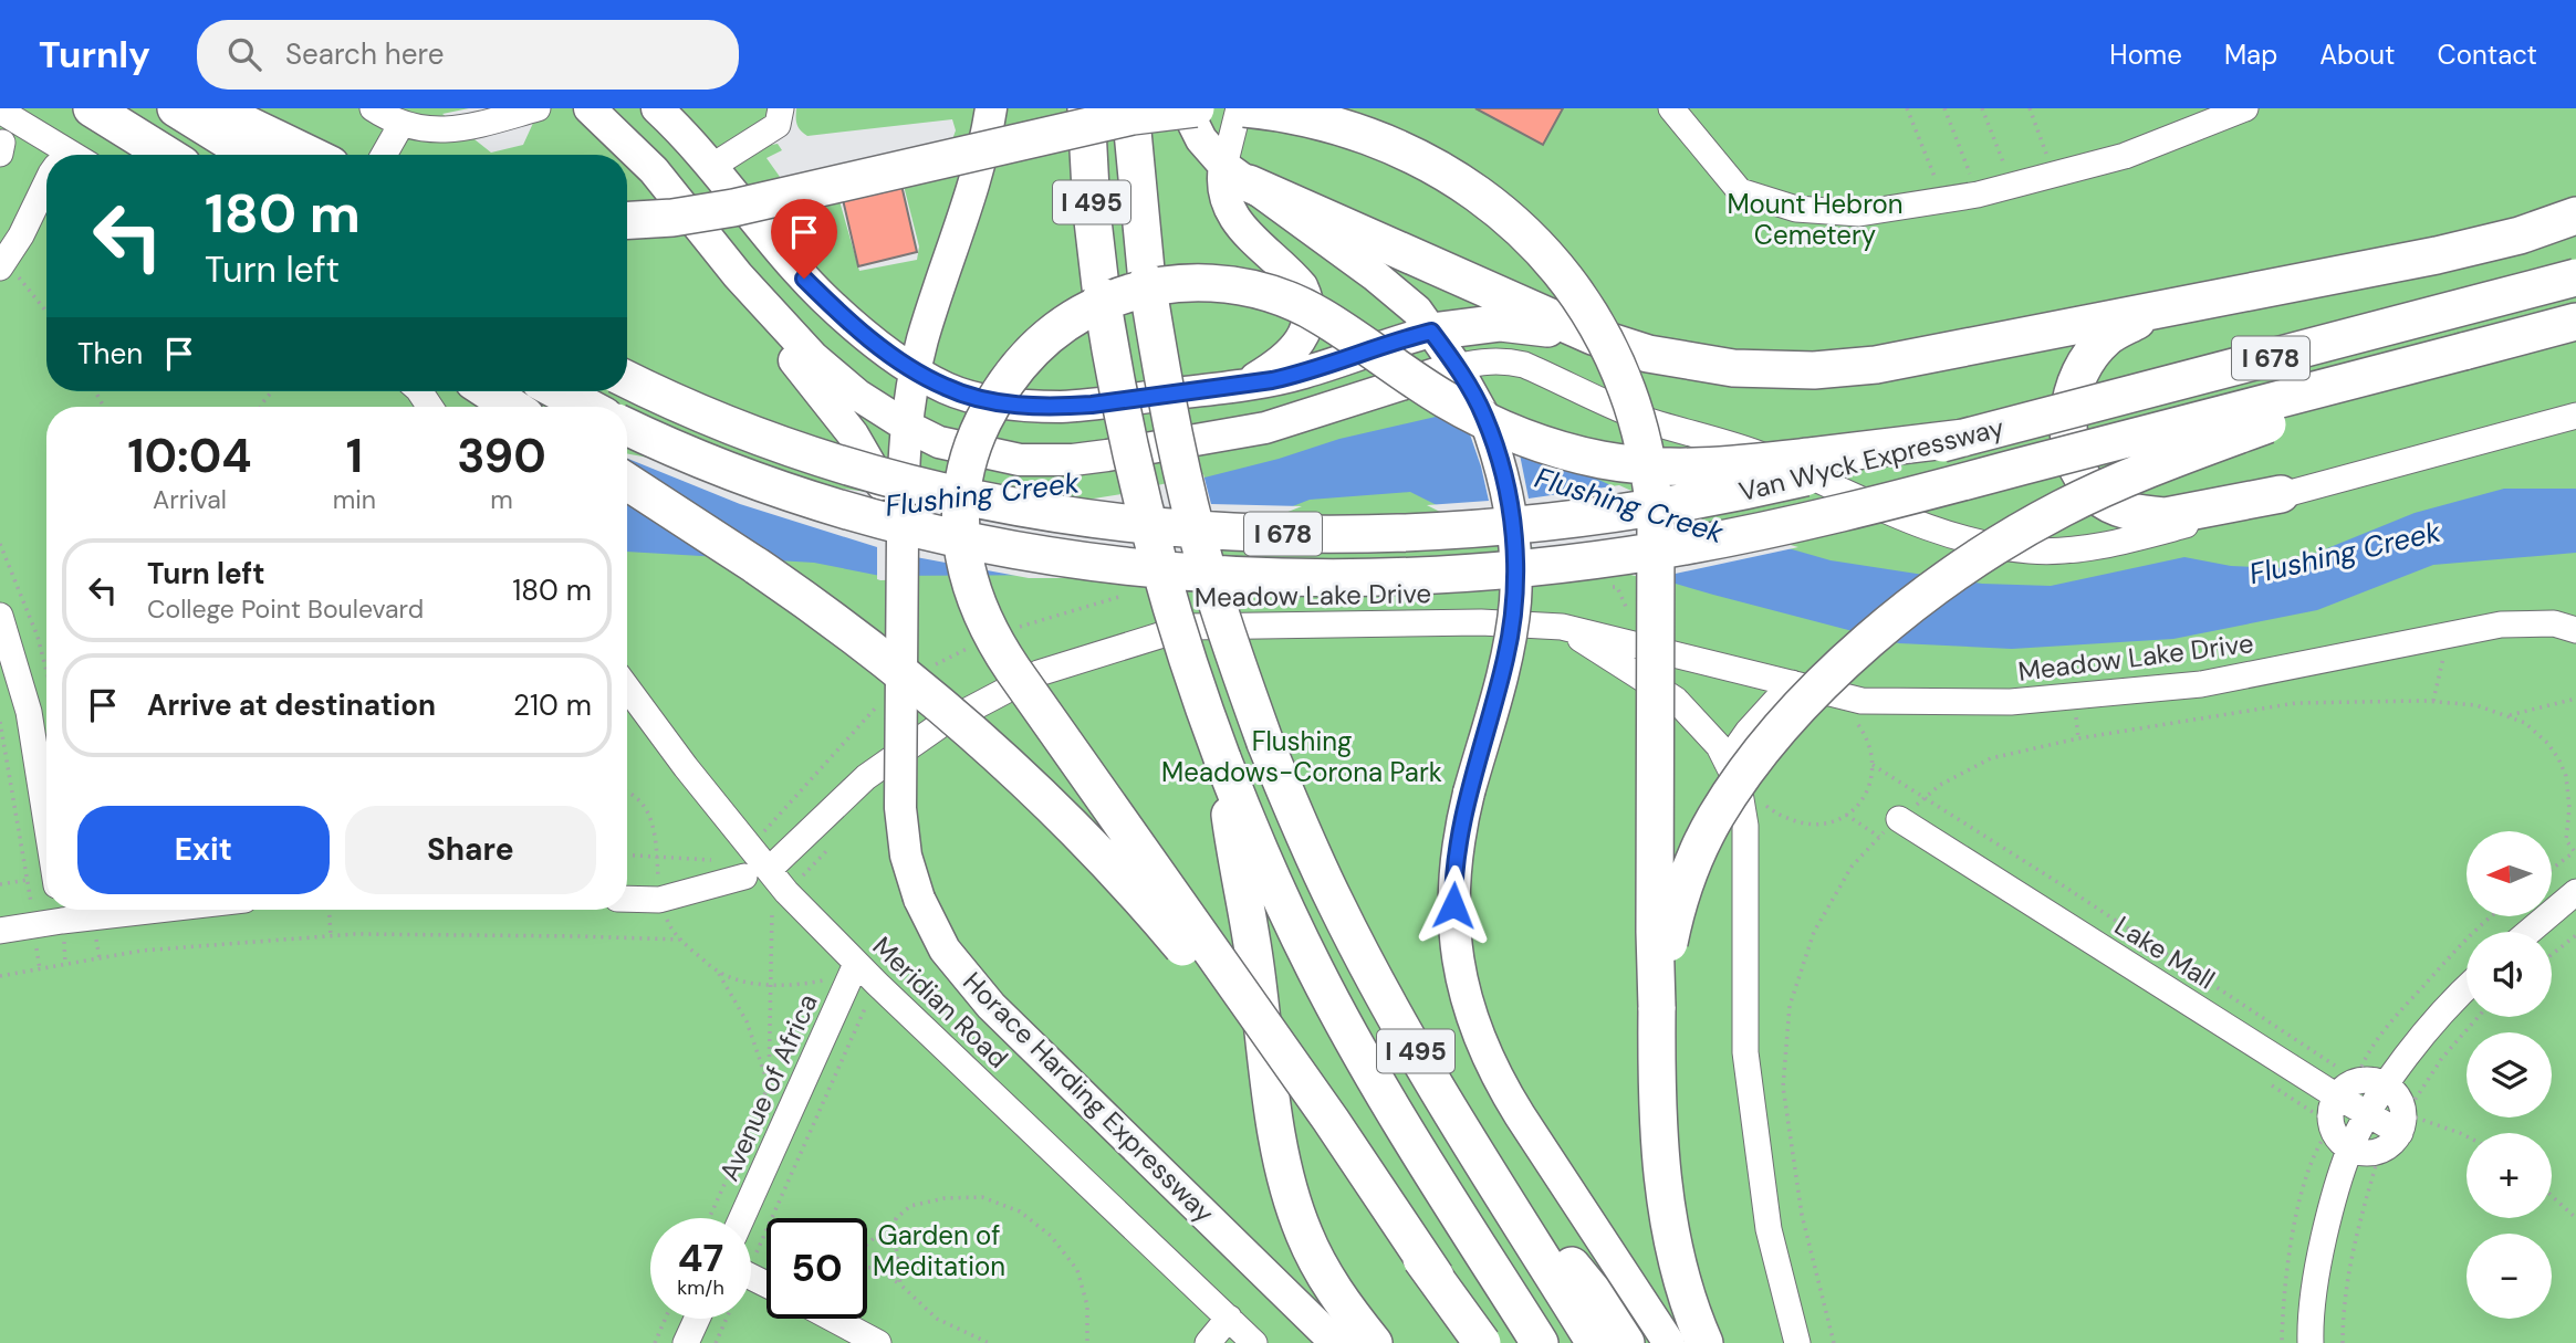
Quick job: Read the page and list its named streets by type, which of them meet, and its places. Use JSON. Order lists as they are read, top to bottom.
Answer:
{
  "streets": {
    "highway": ["I 495", "I 678", "Van Wyck Expressway"],
    "main road": ["Horace Harding Expressway"],
    "street": [
      "Meadow Lake Drive",
      "Lake Mall",
      "Meridian Road",
      "Avenue of Africa"
    ]
  },
  "crossings": [
    ["Meadow Lake Drive", "Meridian Road"],
    ["Meridian Road", "Avenue of Africa"]
  ],
  "water": ["Flushing Creek"],
  "parks": ["Mount Hebron Cemetery", "Flushing Meadows-Corona Park", "Garden of Meditation"],
  "north": "left",
  "page": {
    "header": "Turnly",
    "search": "Search here",
    "nav": [
      "Home",
      "Map",
      "About",
      "Contact"
    ],
    "turn": ["180 m", "Turn left"],
    "then": "Then",
    "eta": [
      "10:04",
      "Arrival",
      "1",
      "min",
      "390",
      "m"
    ],
    "list": [
      {
        "name": "Turn left",
        "note": "College Point Boulevard",
        "value": "180 m"
      },
      {
        "name": "Arrive at destination",
        "value": "210 m"
      }
    ],
    "buttons": ["Exit", "Share"],
    "map_buttons": ["+", "−"],
    "speed": "47 km/h",
    "limit": "50"
  }
}
